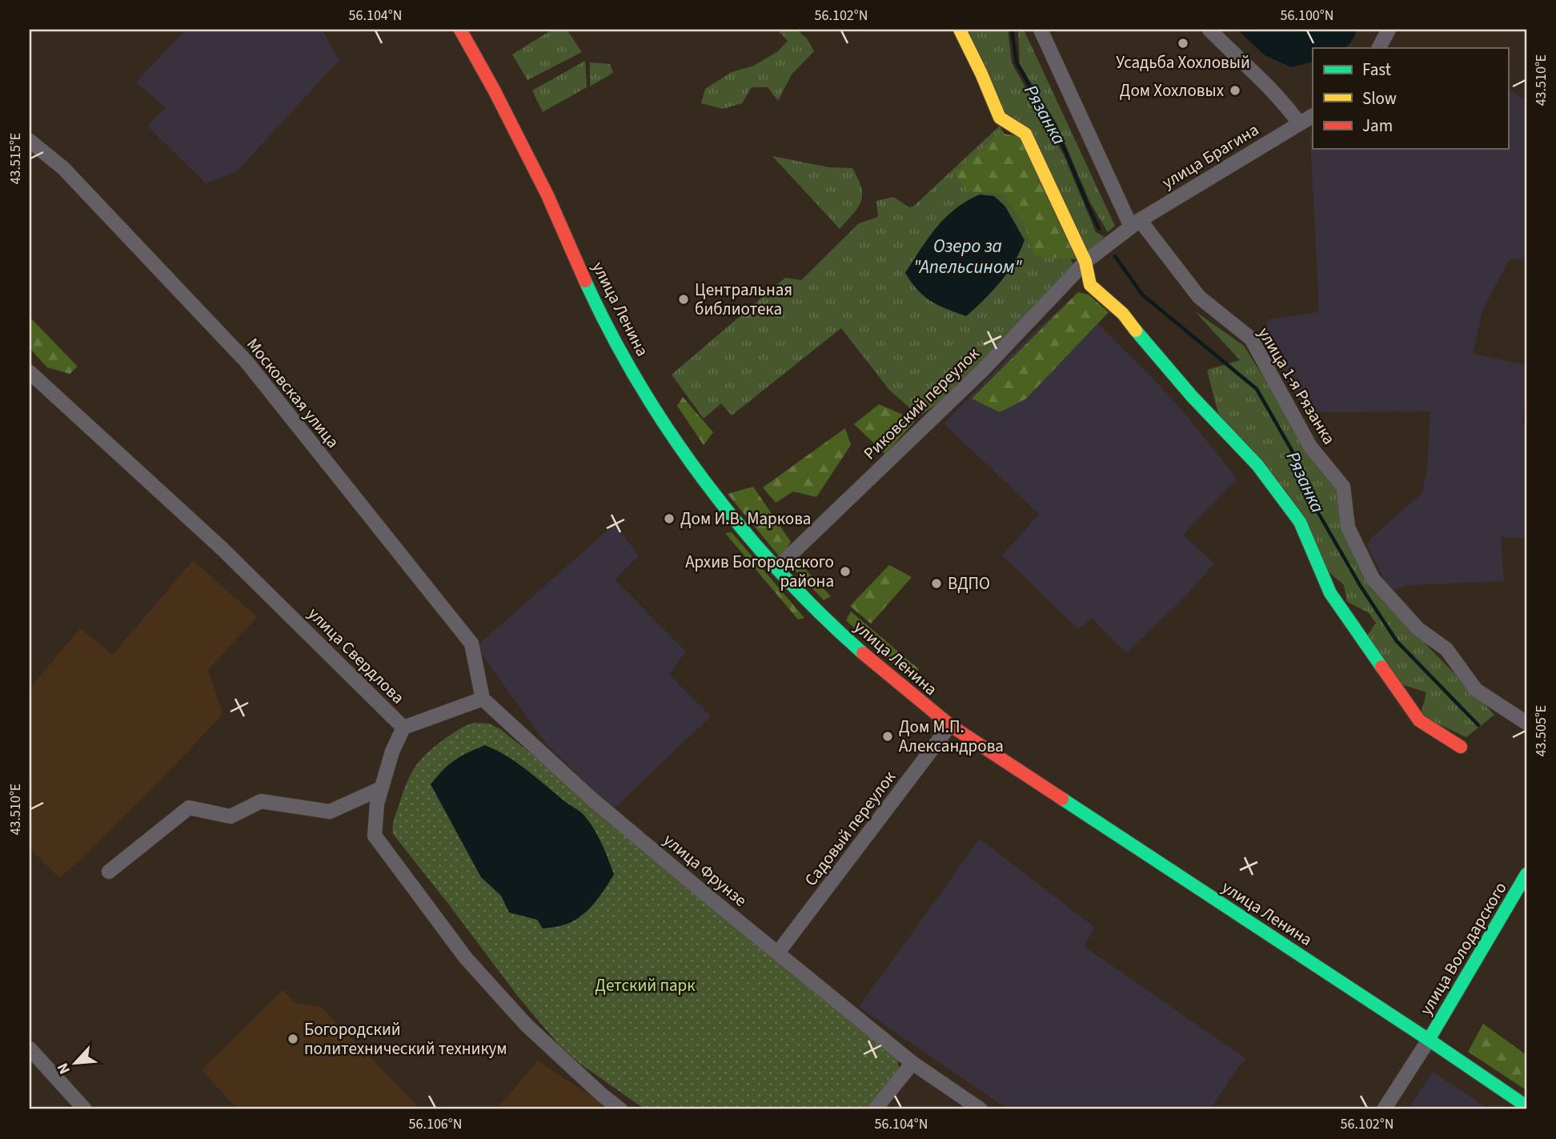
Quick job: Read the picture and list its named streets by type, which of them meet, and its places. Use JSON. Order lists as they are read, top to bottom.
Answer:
{
  "streets": {
    "main road": ["улица Ленина", "улица Володарского"],
    "street": [
      "улица Брагина",
      "улица 1-я Рязанка",
      "Московская улица",
      "Риковский переулок",
      "улица Свердлова",
      "Садовый переулок",
      "улица Фрунзе"
    ]
  },
  "crossings": [
    ["улица Брагина", "улица 1-я Рязанка"],
    ["улица Брагина", "Риковский переулок"],
    ["улица Ленина", "Риковский переулок"],
    ["улица Ленина", "Садовый переулок"],
    ["улица Ленина", "улица Володарского"],
    ["улица 1-я Рязанка", "Риковский переулок"],
    ["Московская улица", "улица Фрунзе"],
    ["Садовый переулок", "улица Фрунзе"]
  ],
  "water": ["Рязанка", "Озеро за \"Апельсином\""],
  "parks": ["Детский парк"],
  "places": [
    "Усадьба Хохловый",
    "Дом Хохловых",
    "Центральная библиотека",
    "Дом И.В. Маркова",
    "Архив Богородского района",
    "ВДПО",
    "Дом М.П. Александрова",
    "Богородский политехнический техникум"
  ],
  "legend": ["Fast", "Slow", "Jam"],
  "north": "bottom left",
  "coordinates": [
    "56.104°N",
    "56.102°N",
    "56.100°N",
    "43.510°E",
    "43.515°E",
    "43.505°E",
    "56.106°N"
  ]
}
